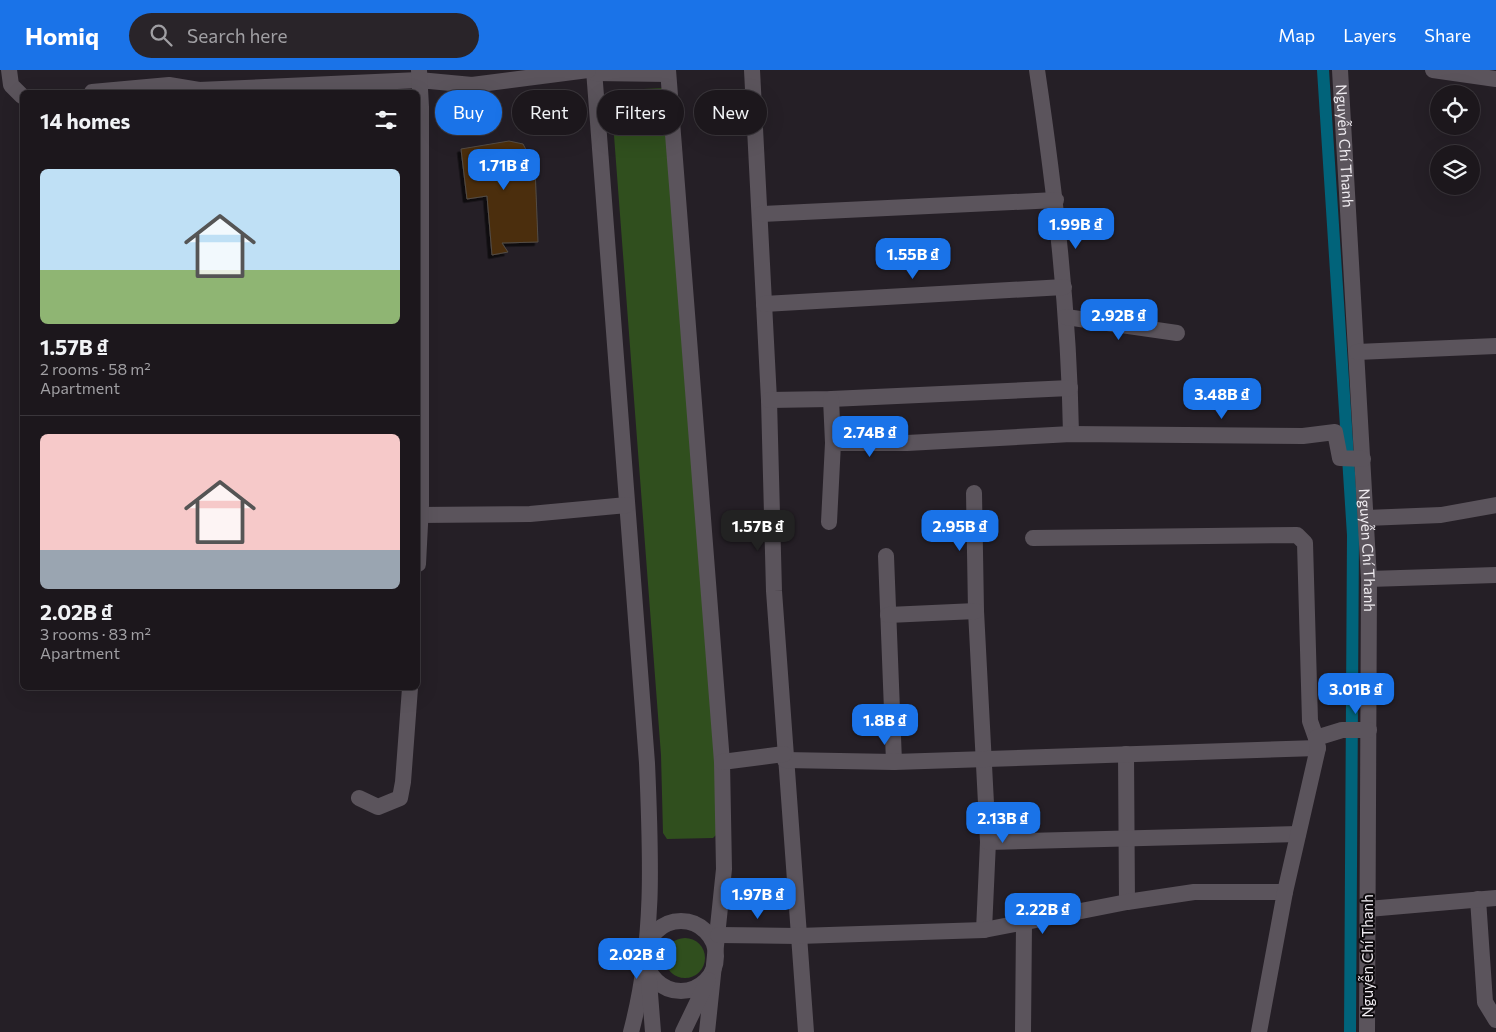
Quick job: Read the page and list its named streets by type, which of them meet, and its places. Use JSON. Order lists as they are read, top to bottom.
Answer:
{
  "streets": {
    "street": ["Nguyễn Chí Thanh"]
  },
  "page": {
    "header": "Homiq",
    "search": "Search here",
    "nav": ["Map", "Layers", "Share"],
    "chip": [
      "Buy",
      "Rent",
      "Filters",
      "New"
    ],
    "heading": "14 homes",
    "price": [
      "1.71B ₫",
      "1.99B ₫",
      "1.55B ₫",
      "2.92B ₫",
      "3.48B ₫",
      "2.74B ₫",
      "1.57B ₫",
      "2.95B ₫",
      "3.01B ₫",
      "1.8B ₫",
      "2.13B ₫",
      "1.97B ₫",
      "2.22B ₫",
      "2.02B ₫"
    ],
    "list": [
      {
        "name": "1.57B ₫",
        "note": "2 rooms · 58 m² · Apartment"
      },
      {
        "name": "2.02B ₫",
        "note": "3 rooms · 83 m² · Apartment"
      }
    ]
  }
}
